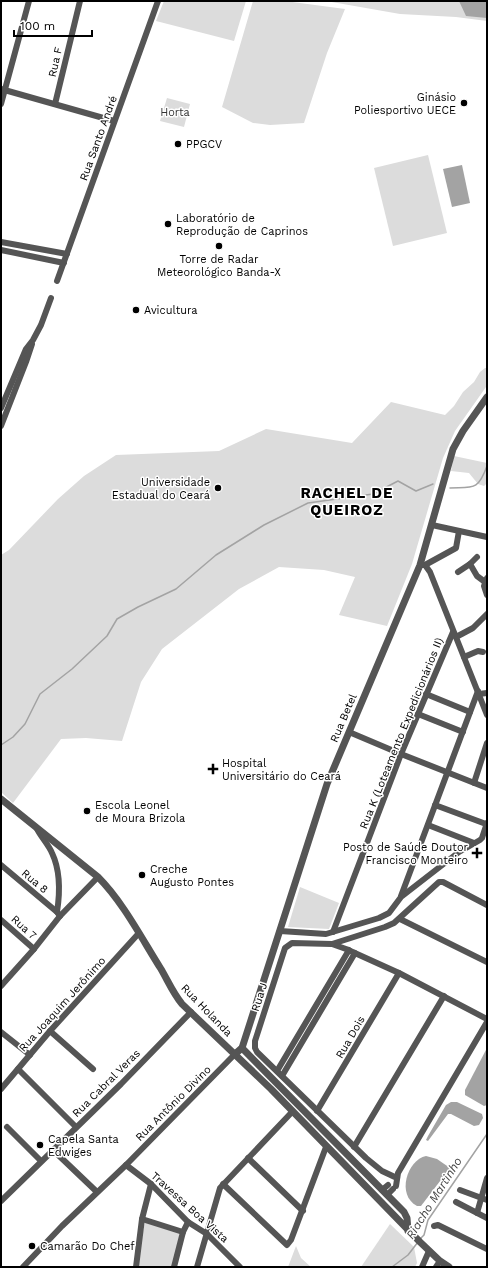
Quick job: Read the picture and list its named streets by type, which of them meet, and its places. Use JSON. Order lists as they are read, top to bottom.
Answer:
{
  "streets": {
    "street": [
      "Rua F",
      "Rua Santo André",
      "Rua Betel",
      "Rua K (Loteamento Expedicionários II)",
      "Rua 8",
      "Rua 7",
      "Rua J",
      "Rua Joaquim Jerônimo",
      "Rua Holanda",
      "Rua Dois",
      "Rua Cabral Veras",
      "Rua Antônio Divino",
      "Travessa Boa Vista"
    ]
  },
  "crossings": [
    ["Rua Betel", "Rua Holanda"],
    ["Rua Joaquim Jerônimo", "Rua Holanda"],
    ["Rua Holanda", "Rua Cabral Veras"],
    ["Rua Holanda", "Rua Antônio Divino"],
    ["Rua Antônio Divino", "Travessa Boa Vista"]
  ],
  "districts": ["RACHEL DE QUEIROZ"],
  "water": ["Riacho Martinho"],
  "parks": ["Horta"],
  "places": {
    "other": [
      "Ginásio Poliesportivo UECE",
      "PPGCV",
      "Laboratório de Reprodução de Caprinos",
      "Torre de Radar Meteorológico Banda-X",
      "Avicultura",
      "Universidade Estadual do Ceará",
      "Escola Leonel de Moura Brizola",
      "Creche Augusto Pontes",
      "Capela Santa Edwiges",
      "Camarão Do Chef"
    ],
    "health": ["Hospital Universitário do Ceará", "Posto de Saúde Doutor Francisco Monteiro"]
  },
  "scale_bar": "100 m"
}
